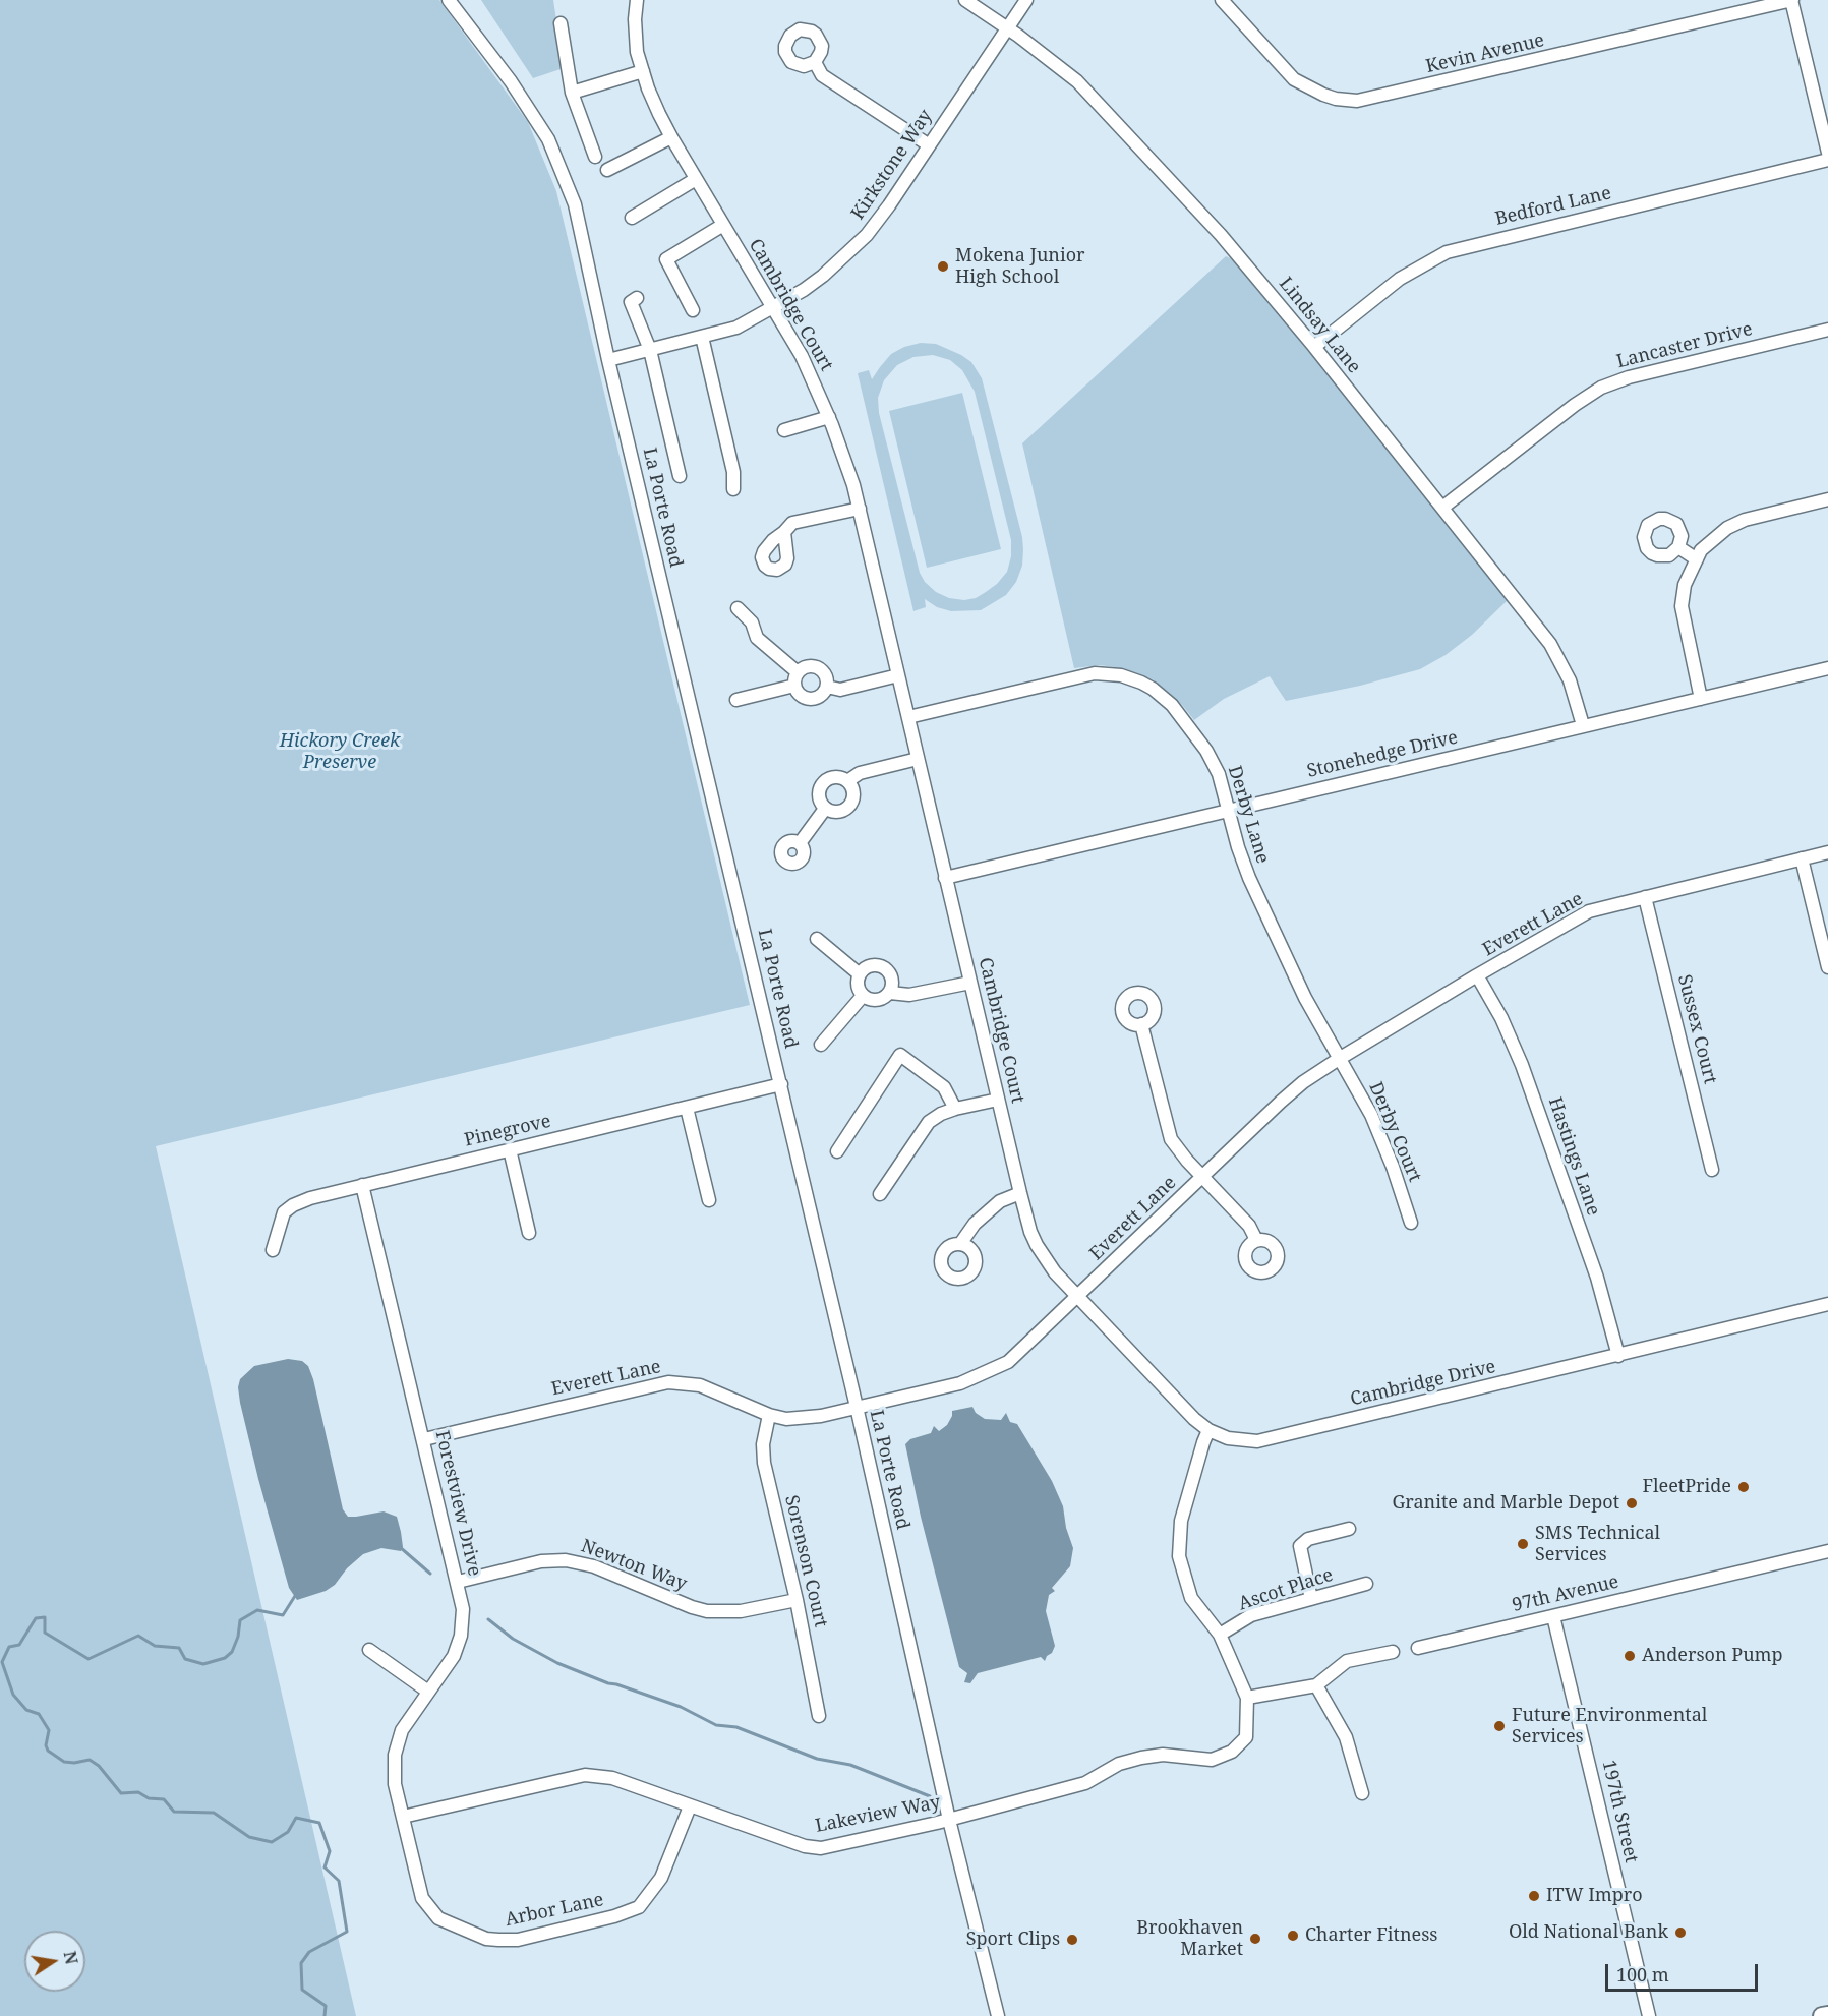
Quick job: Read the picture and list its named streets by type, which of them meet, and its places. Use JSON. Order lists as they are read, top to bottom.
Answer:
{
  "streets": {
    "street": [
      "Kevin Avenue",
      "Kirkstone Way",
      "Bedford Lane",
      "Cambridge Court",
      "Lindsay Lane",
      "Lancaster Drive",
      "La Porte Road",
      "Stonehedge Drive",
      "Derby Lane",
      "Everett Lane",
      "Sussex Court",
      "Pinegrove",
      "Derby Court",
      "Hastings Lane",
      "Cambridge Drive",
      "Forestview Drive",
      "Sorenson Court",
      "Newton Way",
      "Ascot Place",
      "97th Avenue",
      "197th Street",
      "Lakeview Way",
      "Arbor Lane"
    ]
  },
  "crossings": [
    ["Kirkstone Way", "Cambridge Court"],
    ["Kirkstone Way", "Lindsay Lane"],
    ["Kirkstone Way", "La Porte Road"],
    ["Bedford Lane", "Lindsay Lane"],
    ["Cambridge Court", "Stonehedge Drive"],
    ["Cambridge Court", "Derby Lane"],
    ["Cambridge Court", "Everett Lane"],
    ["Cambridge Court", "Cambridge Drive"],
    ["Lindsay Lane", "Lancaster Drive"],
    ["Lindsay Lane", "Stonehedge Drive"],
    ["La Porte Road", "Everett Lane"],
    ["La Porte Road", "Pinegrove"],
    ["La Porte Road", "Lakeview Way"],
    ["Stonehedge Drive", "Derby Lane"],
    ["Derby Lane", "Everett Lane"],
    ["Derby Lane", "Derby Court"],
    ["Everett Lane", "Sussex Court"],
    ["Everett Lane", "Derby Court"],
    ["Everett Lane", "Hastings Lane"],
    ["Everett Lane", "Cambridge Drive"],
    ["Everett Lane", "Forestview Drive"],
    ["Everett Lane", "Sorenson Court"],
    ["Pinegrove", "Forestview Drive"],
    ["Hastings Lane", "Cambridge Drive"],
    ["Forestview Drive", "Newton Way"],
    ["Forestview Drive", "Lakeview Way"],
    ["Forestview Drive", "Arbor Lane"],
    ["Sorenson Court", "Newton Way"],
    ["97th Avenue", "197th Street"],
    ["Lakeview Way", "Arbor Lane"]
  ],
  "parks": ["Hickory Creek Preserve"],
  "places": [
    "Mokena Junior High School",
    "FleetPride",
    "Granite and Marble Depot",
    "SMS Technical Services",
    "Anderson Pump",
    "Future Environmental Services",
    "ITW Impro",
    "Old National Bank",
    "Charter Fitness",
    "Brookhaven Market",
    "Sport Clips"
  ],
  "scale_bar": "100 m",
  "north": "right"
}
